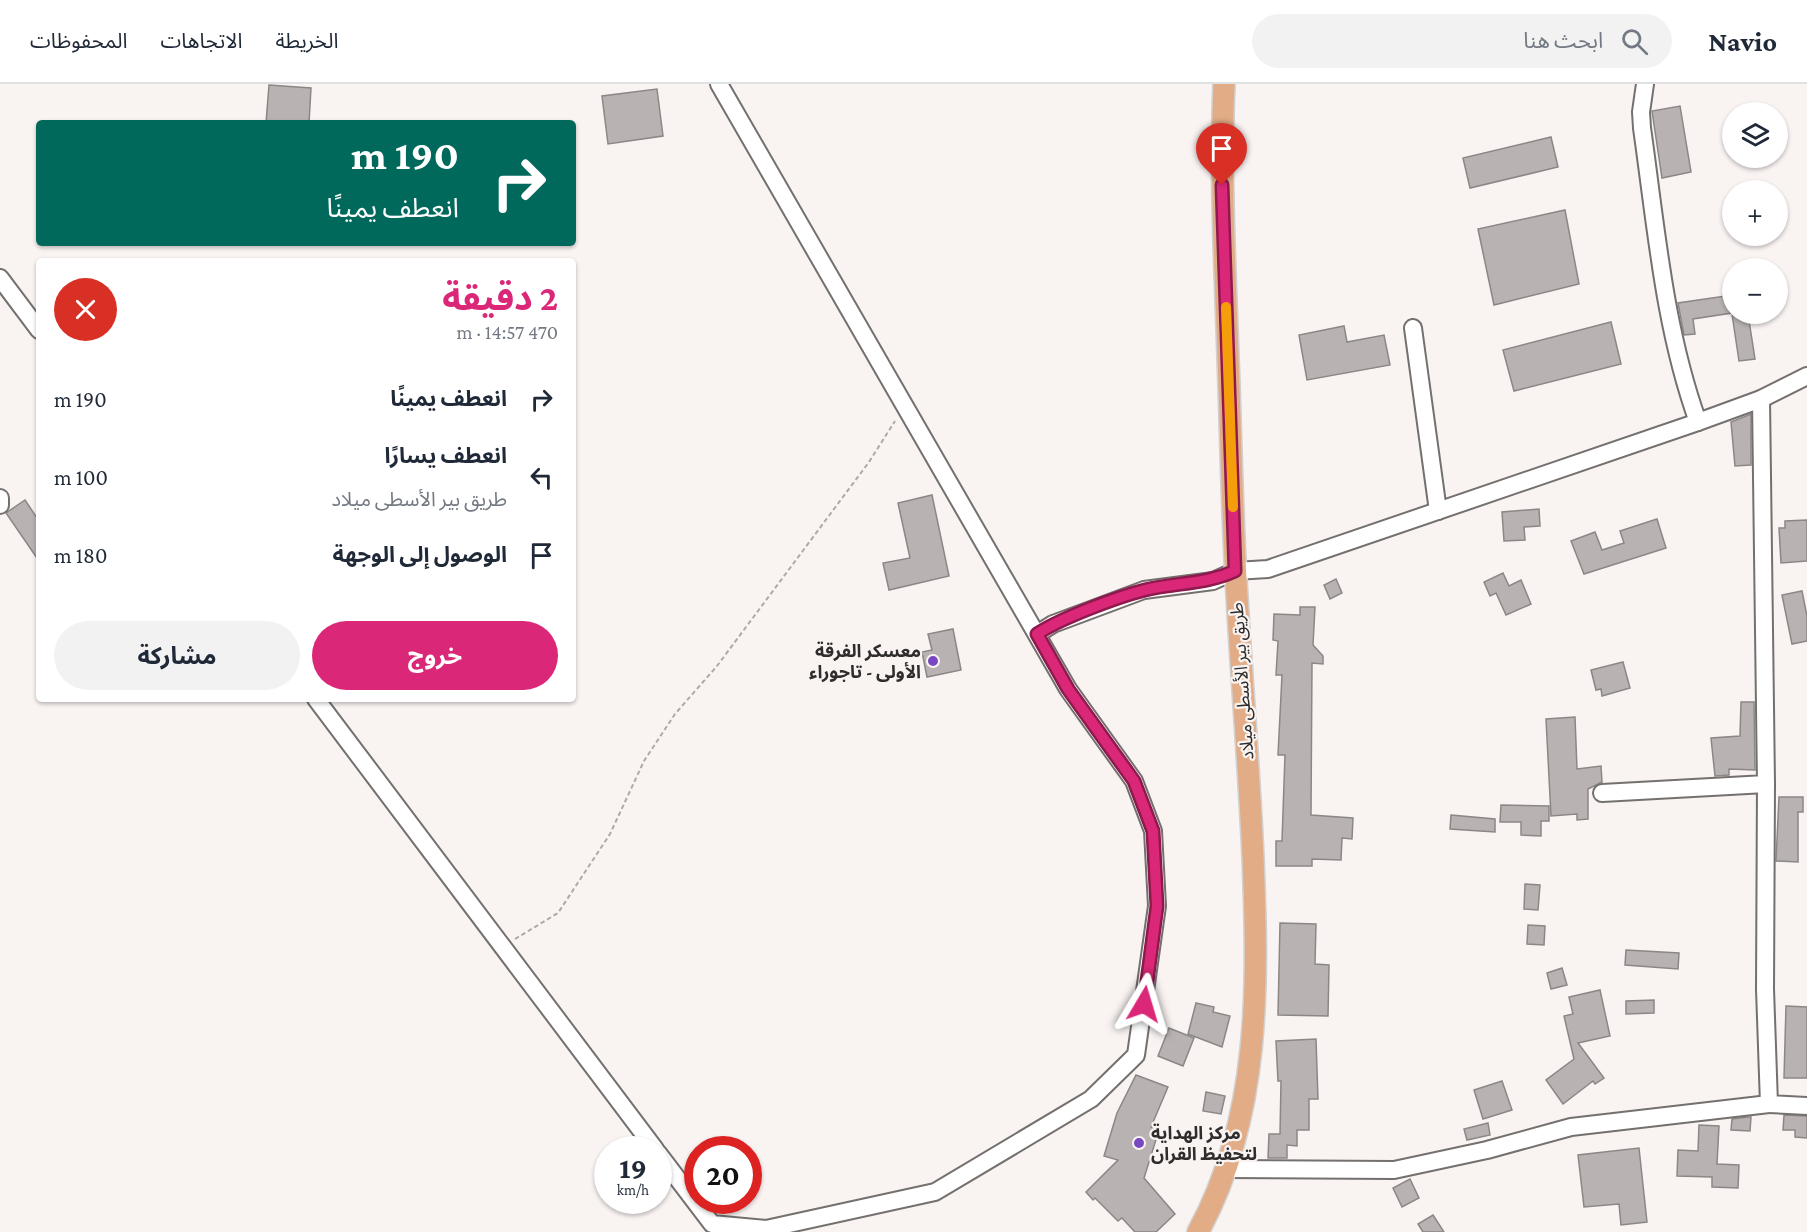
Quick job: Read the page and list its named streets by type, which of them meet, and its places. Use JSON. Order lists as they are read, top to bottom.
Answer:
{
  "streets": {
    "main road": ["طريق بير الأسطى ميلاد"]
  },
  "places": ["معسكر الفرقة الأولى - تاجوراء", "مركز الهداية لتحفيظ القران"],
  "page": {
    "header": "Navio",
    "search": "ابحث هنا",
    "nav": ["الخريطة", "الاتجاهات", "المحفوظات"],
    "map_buttons": ["+", "−"],
    "turn": ["190 m", "انعطف يمينًا"],
    "heading": ["2 دقيقة", "470 m · 14:57"],
    "list": [
      {
        "name": "انعطف يمينًا",
        "value": "190 m"
      },
      {
        "name": "انعطف يسارًا",
        "note": "طريق بير الأسطى ميلاد",
        "value": "100 m"
      },
      {
        "name": "الوصول إلى الوجهة",
        "value": "180 m"
      }
    ],
    "buttons": ["خروج", "مشاركة"],
    "speed": "19 km/h",
    "limit": "20"
  }
}
